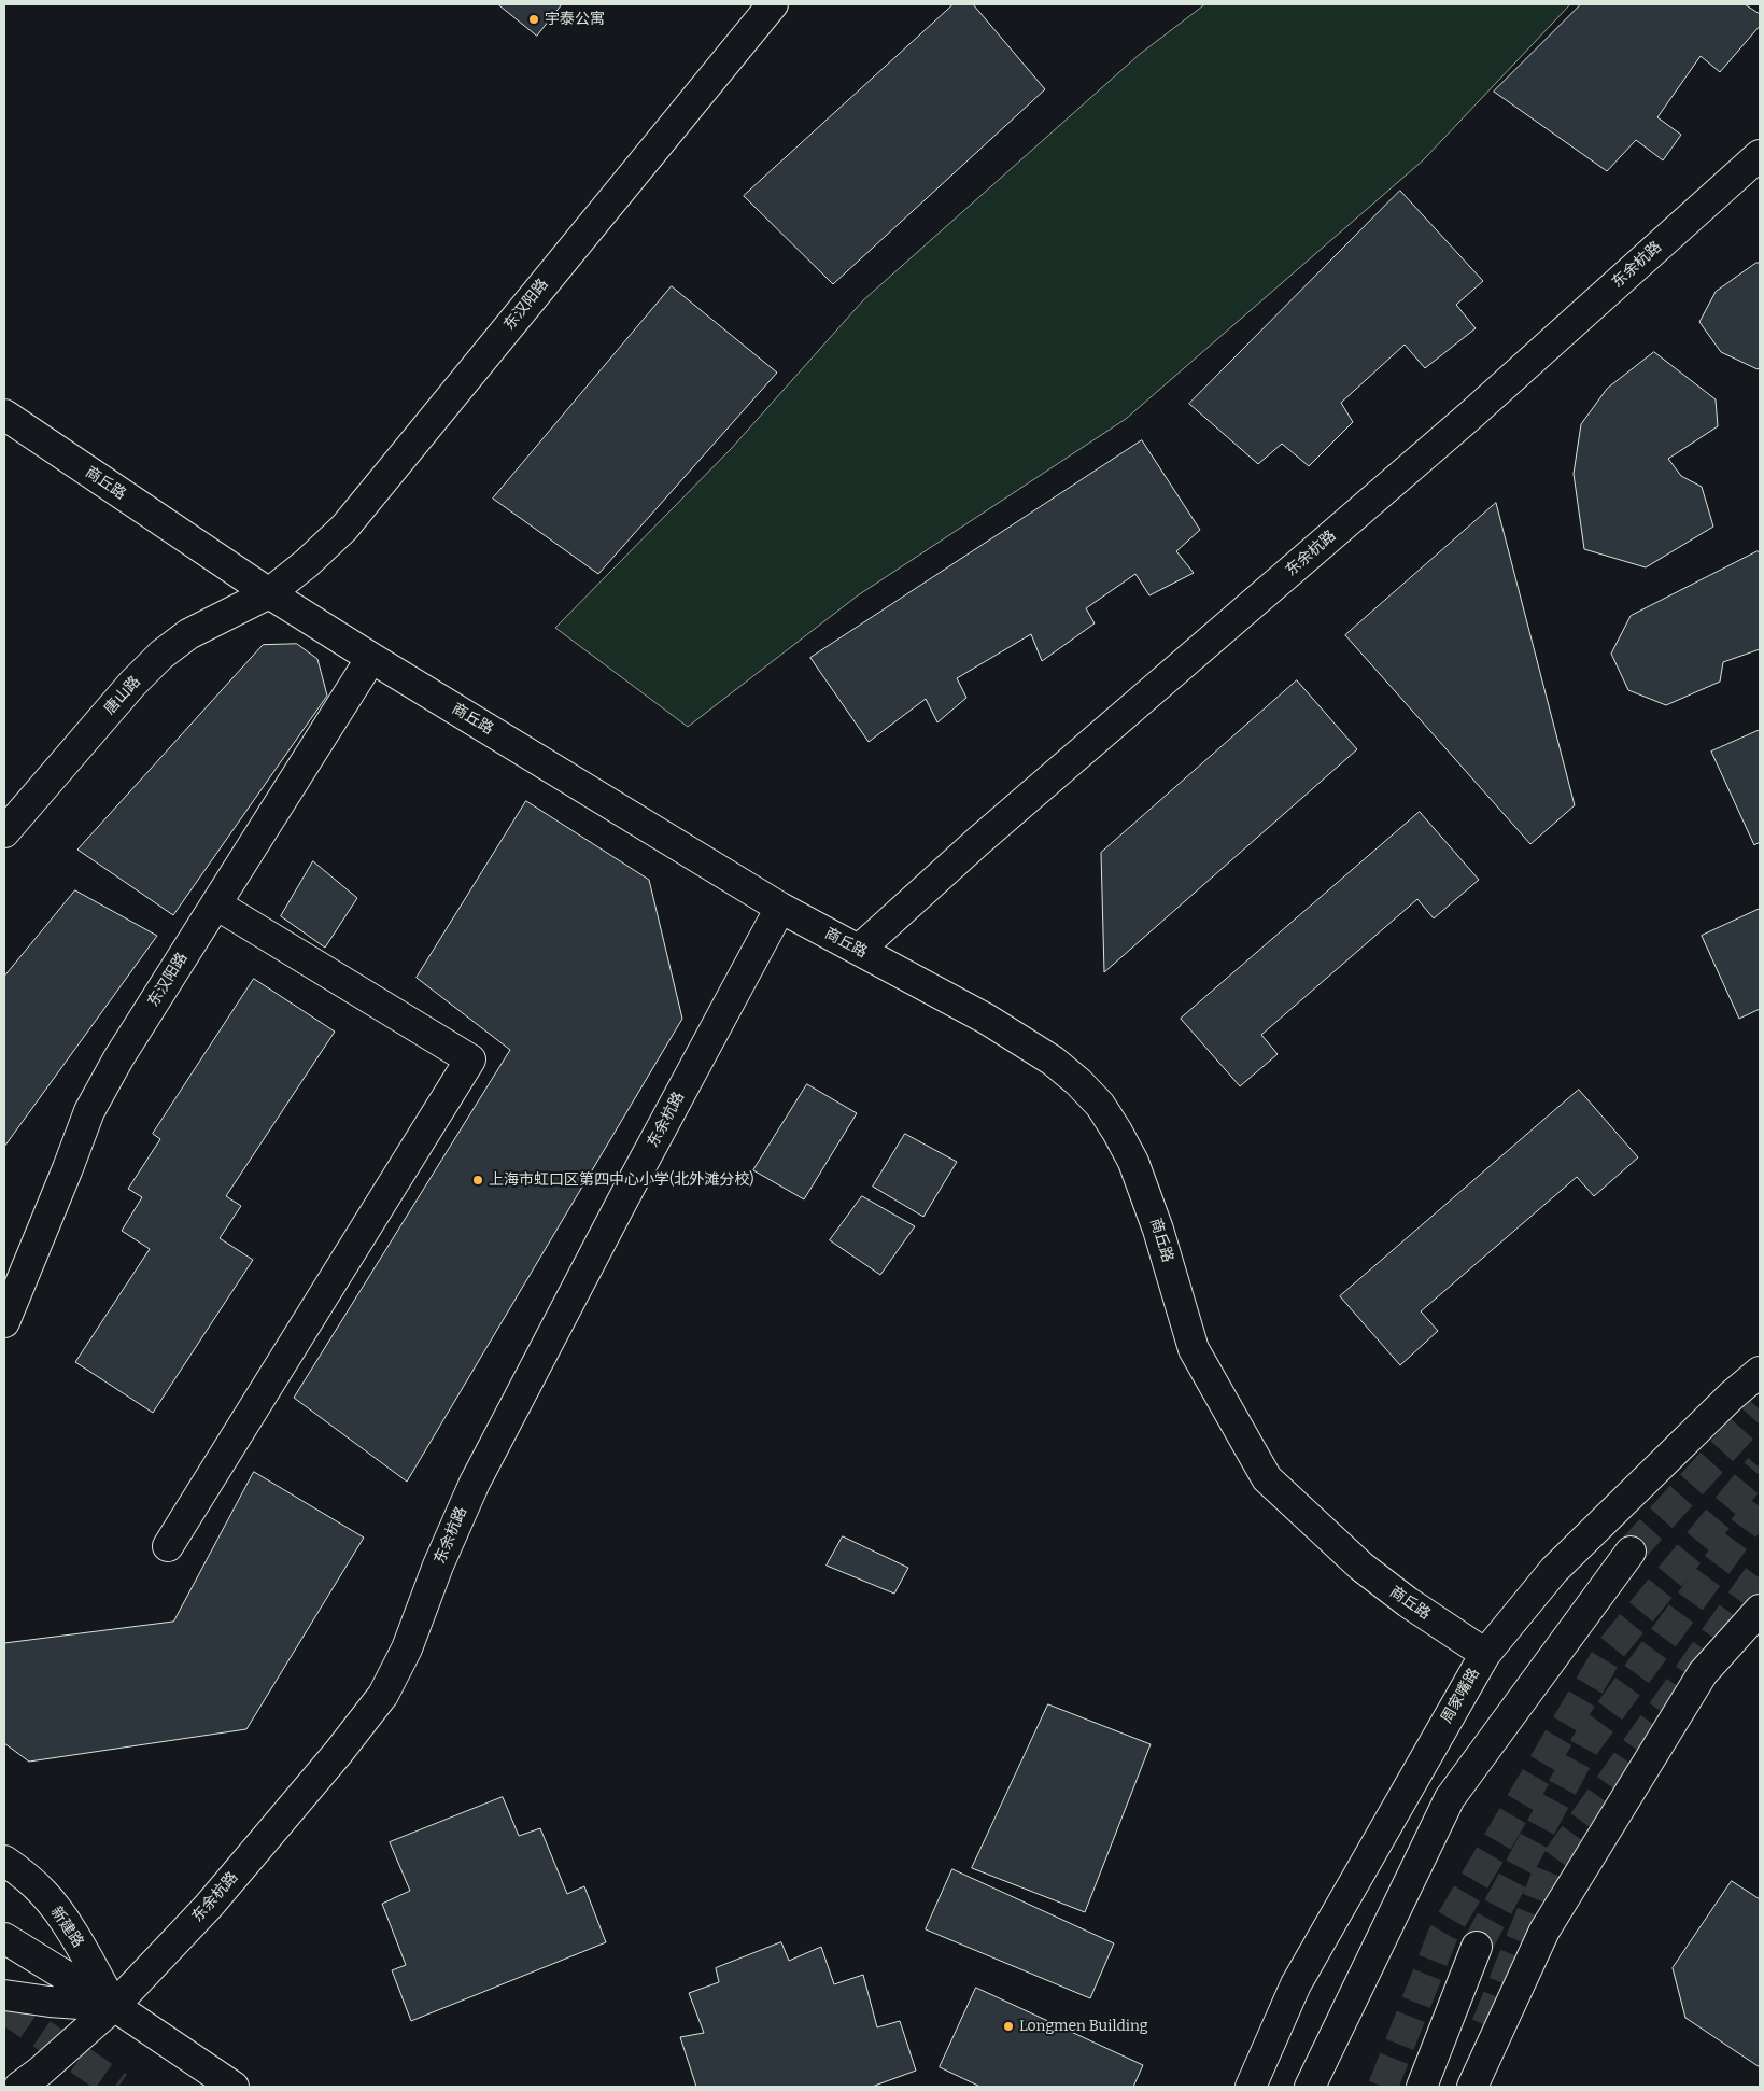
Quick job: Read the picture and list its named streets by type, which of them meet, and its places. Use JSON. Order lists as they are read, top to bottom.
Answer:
{
  "streets": {
    "main road": [
      "东余杭路",
      "东汉阳路",
      "商丘路",
      "唐山路",
      "周家嘴路",
      "新建路"
    ]
  },
  "crossings": [
    ["东余杭路", "商丘路"],
    ["东余杭路", "新建路"],
    ["东汉阳路", "商丘路"],
    ["东汉阳路", "唐山路"],
    ["商丘路", "唐山路"],
    ["商丘路", "周家嘴路"]
  ],
  "places": ["宇泰公寓", "上海市虹口区第四中心小学(北外滩分校)", "Longmen Building"]
}
